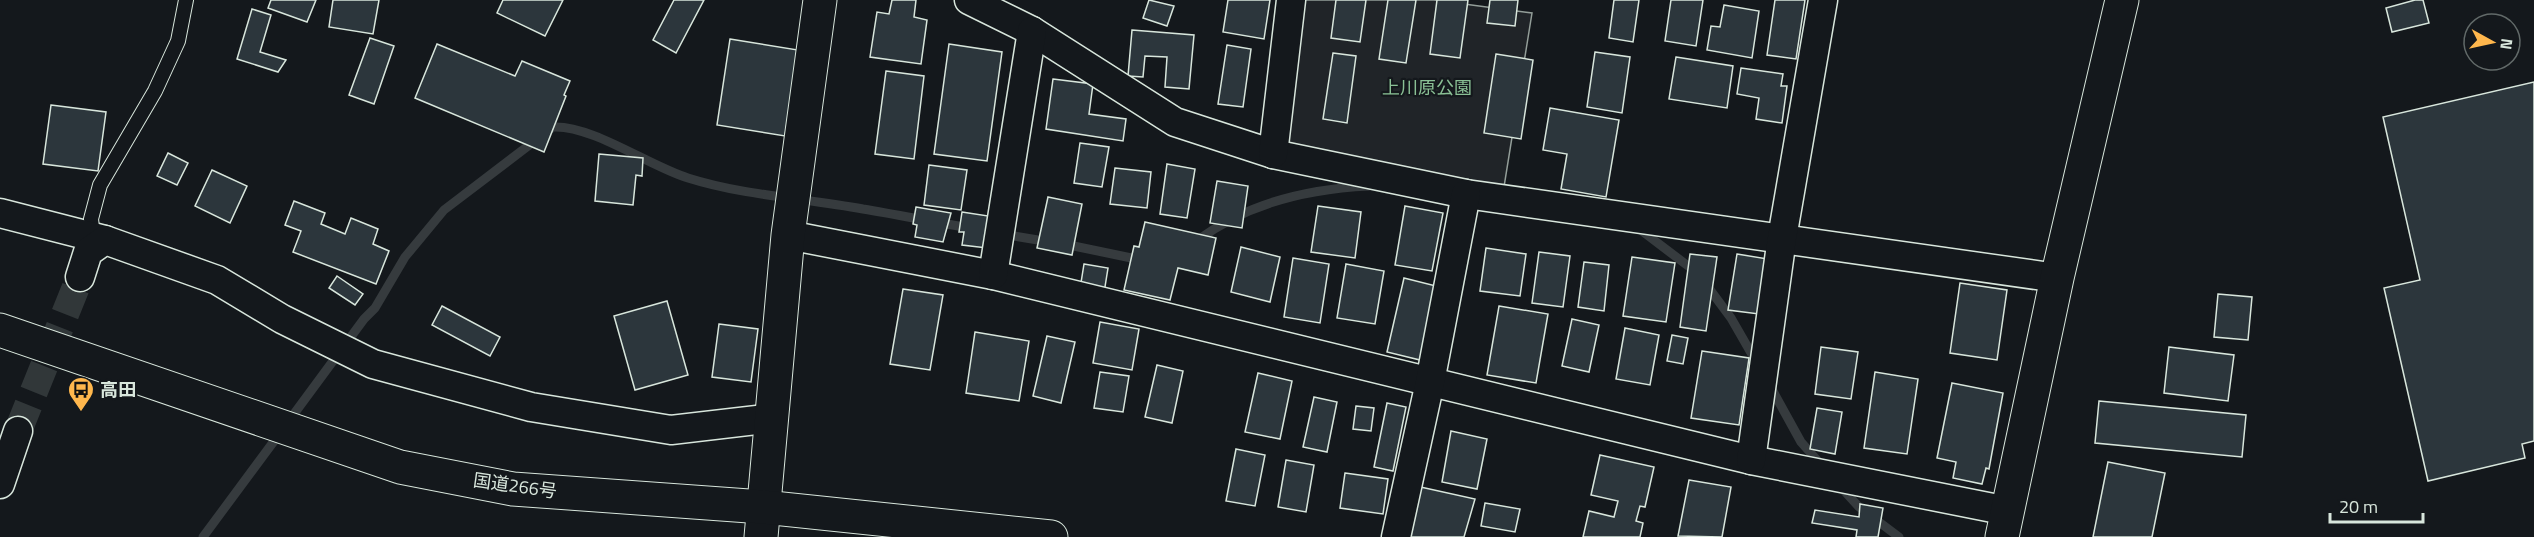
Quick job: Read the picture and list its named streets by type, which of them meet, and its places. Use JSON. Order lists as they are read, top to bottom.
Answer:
{
  "streets": {
    "main road": ["国道266号"]
  },
  "parks": ["上川原公園"],
  "places": {
    "bus stop": ["高田"]
  },
  "scale_bar": "20 m",
  "north": "right"
}
